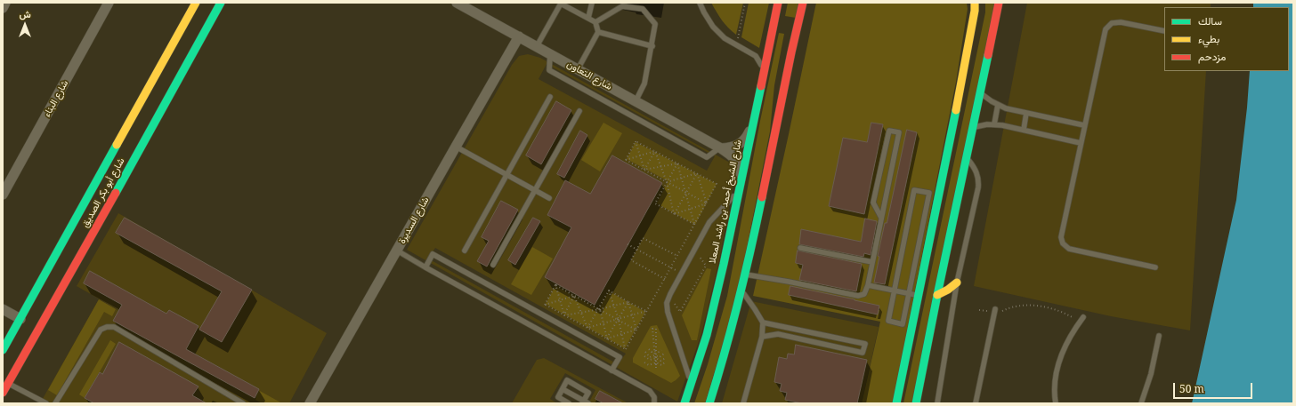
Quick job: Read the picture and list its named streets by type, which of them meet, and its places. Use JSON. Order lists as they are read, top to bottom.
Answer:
{
  "streets": {
    "street": [
      "شارع التعاون",
      "شارع البناء",
      "شارع أبو بكر الصديق",
      "شارع الشيخ أحمد بن راشد المعلا",
      "شارع السديرة"
    ]
  },
  "crossings": [
    ["شارع التعاون", "شارع الشيخ أحمد بن راشد المعلا"],
    ["شارع التعاون", "شارع السديرة"]
  ],
  "legend": ["سالك", "بطيء", "مزدحم"],
  "scale_bar": "50 m",
  "north": "top"
}
